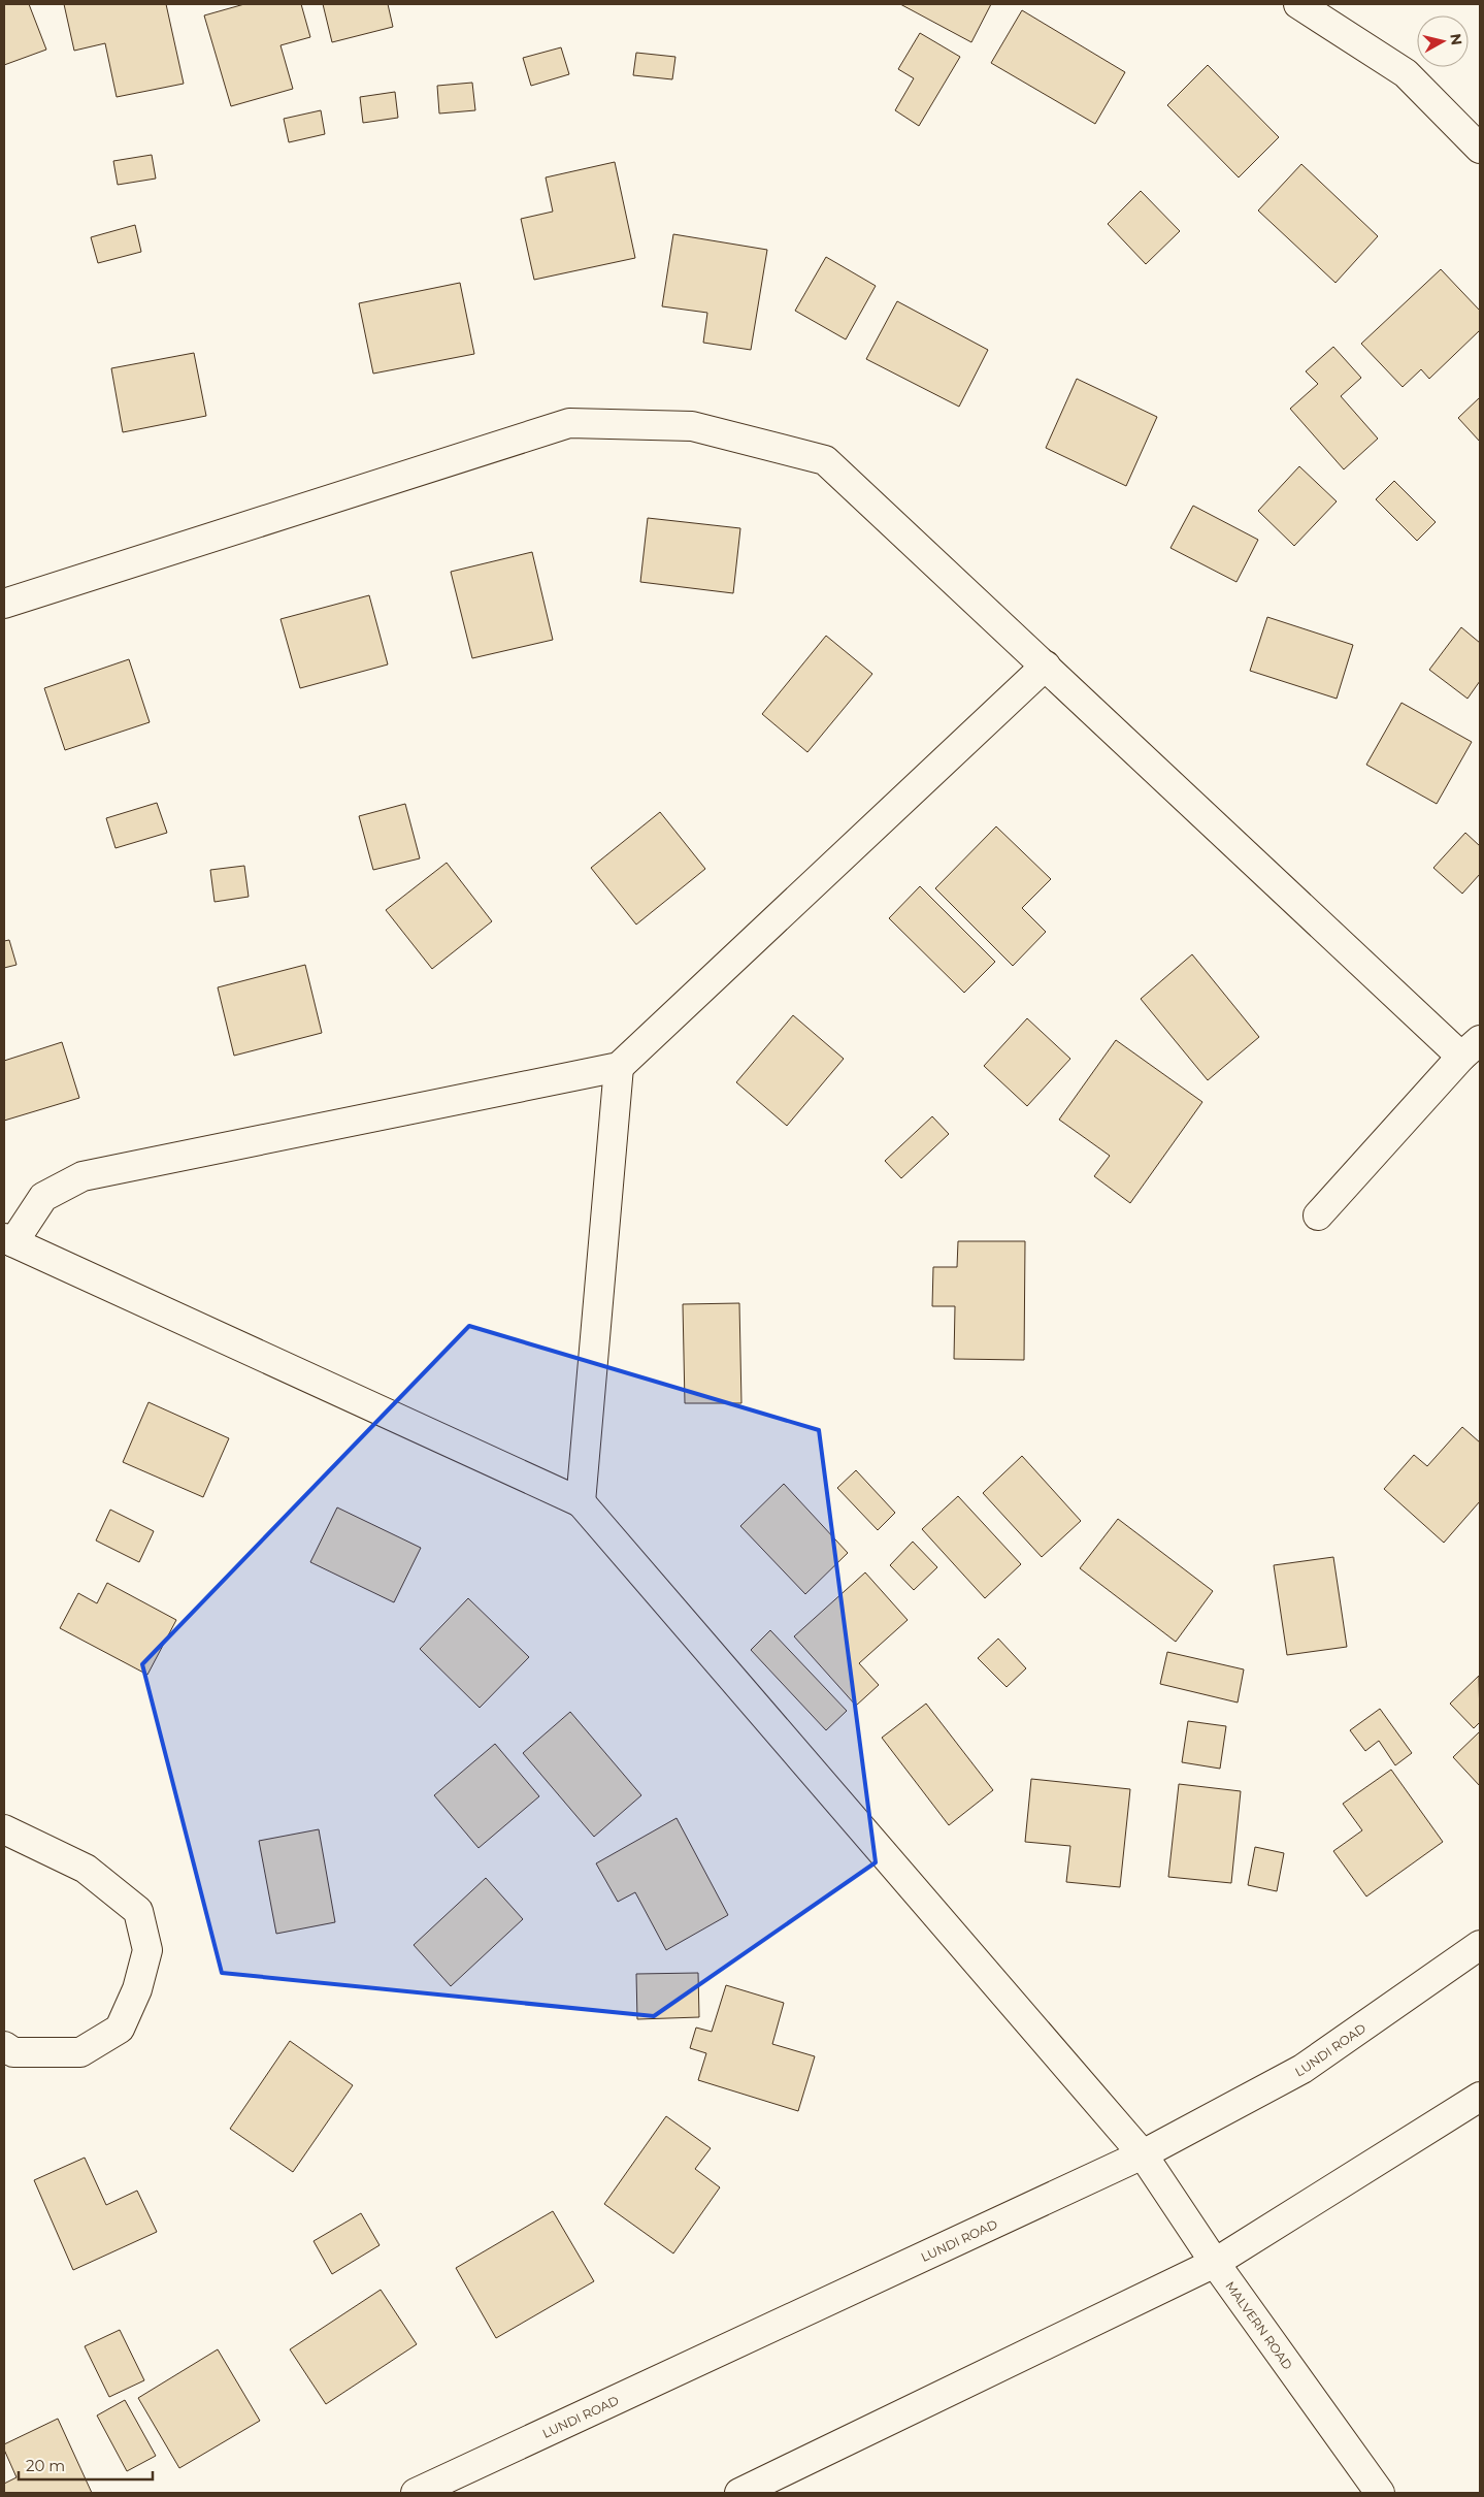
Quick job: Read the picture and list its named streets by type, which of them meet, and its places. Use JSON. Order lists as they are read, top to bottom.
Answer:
{
  "streets": {
    "street": ["LUNDI ROAD", "MALVERN ROAD"]
  },
  "crossings": [
    ["LUNDI ROAD", "MALVERN ROAD"]
  ],
  "scale_bar": "20 m",
  "north": "right"
}
